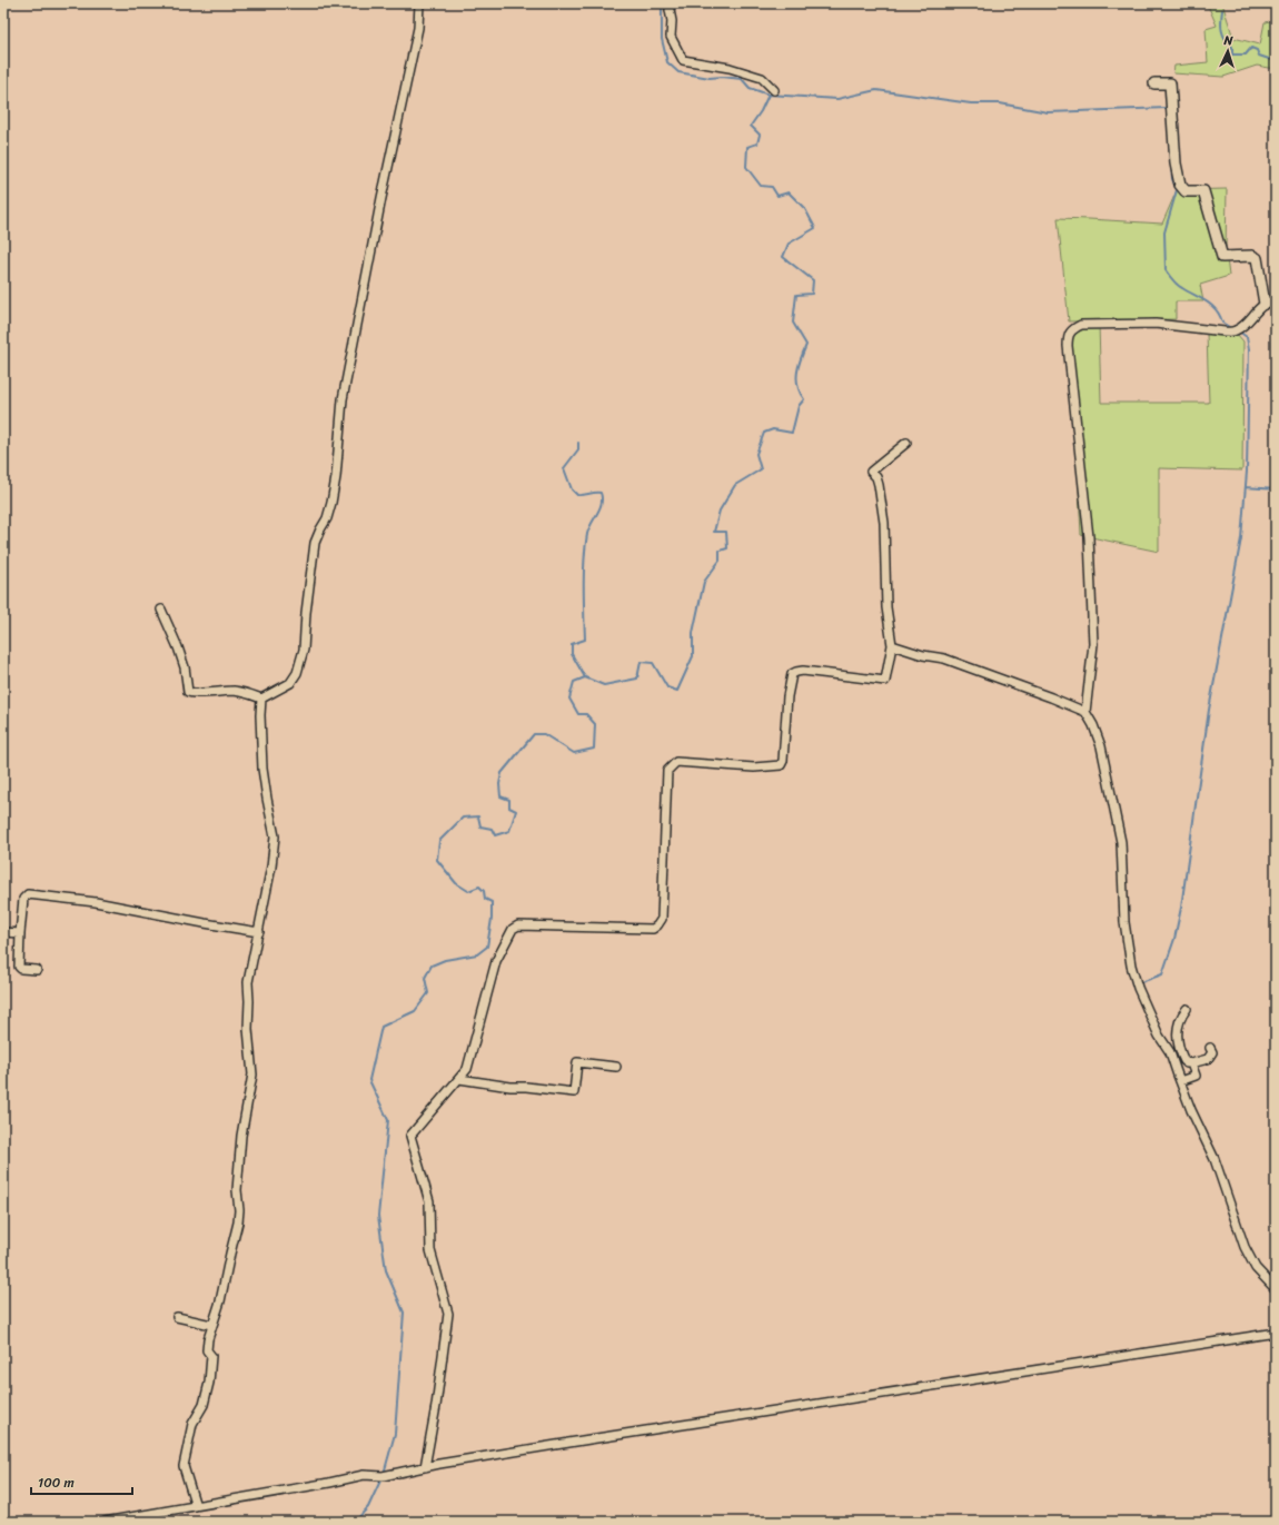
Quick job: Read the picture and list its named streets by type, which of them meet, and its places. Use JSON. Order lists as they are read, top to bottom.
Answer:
{
  "scale_bar": "100 m",
  "north": "top"
}
